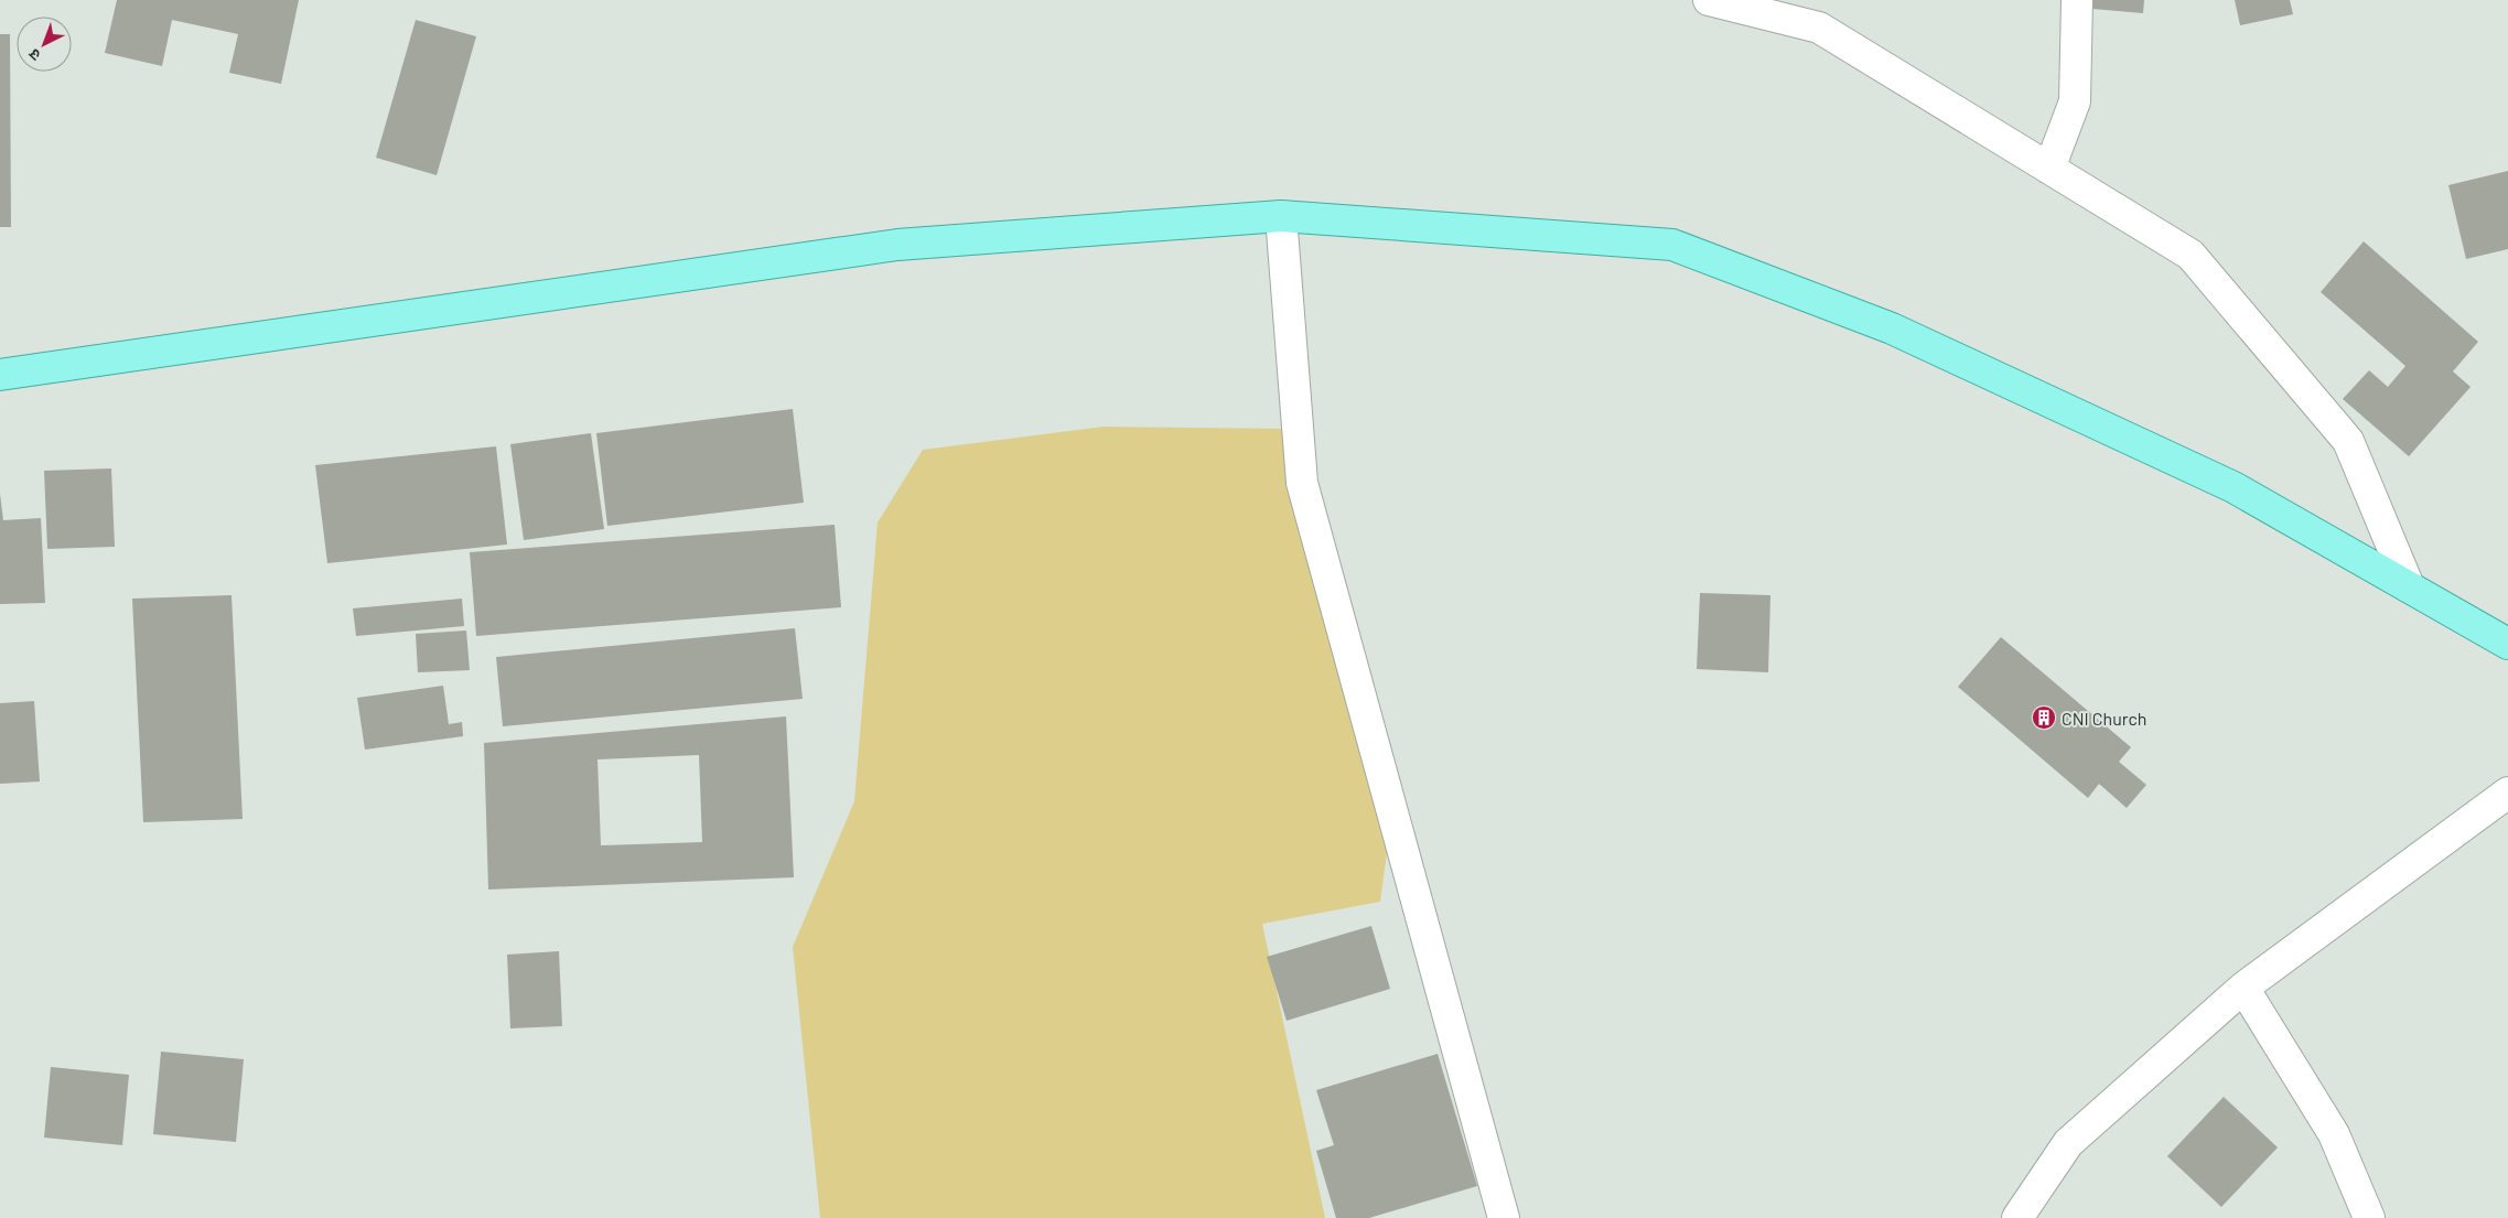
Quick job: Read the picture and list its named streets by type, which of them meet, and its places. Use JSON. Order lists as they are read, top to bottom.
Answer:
{
  "places": {
    "building": ["CNI Church"]
  },
  "north": "bottom left"
}
